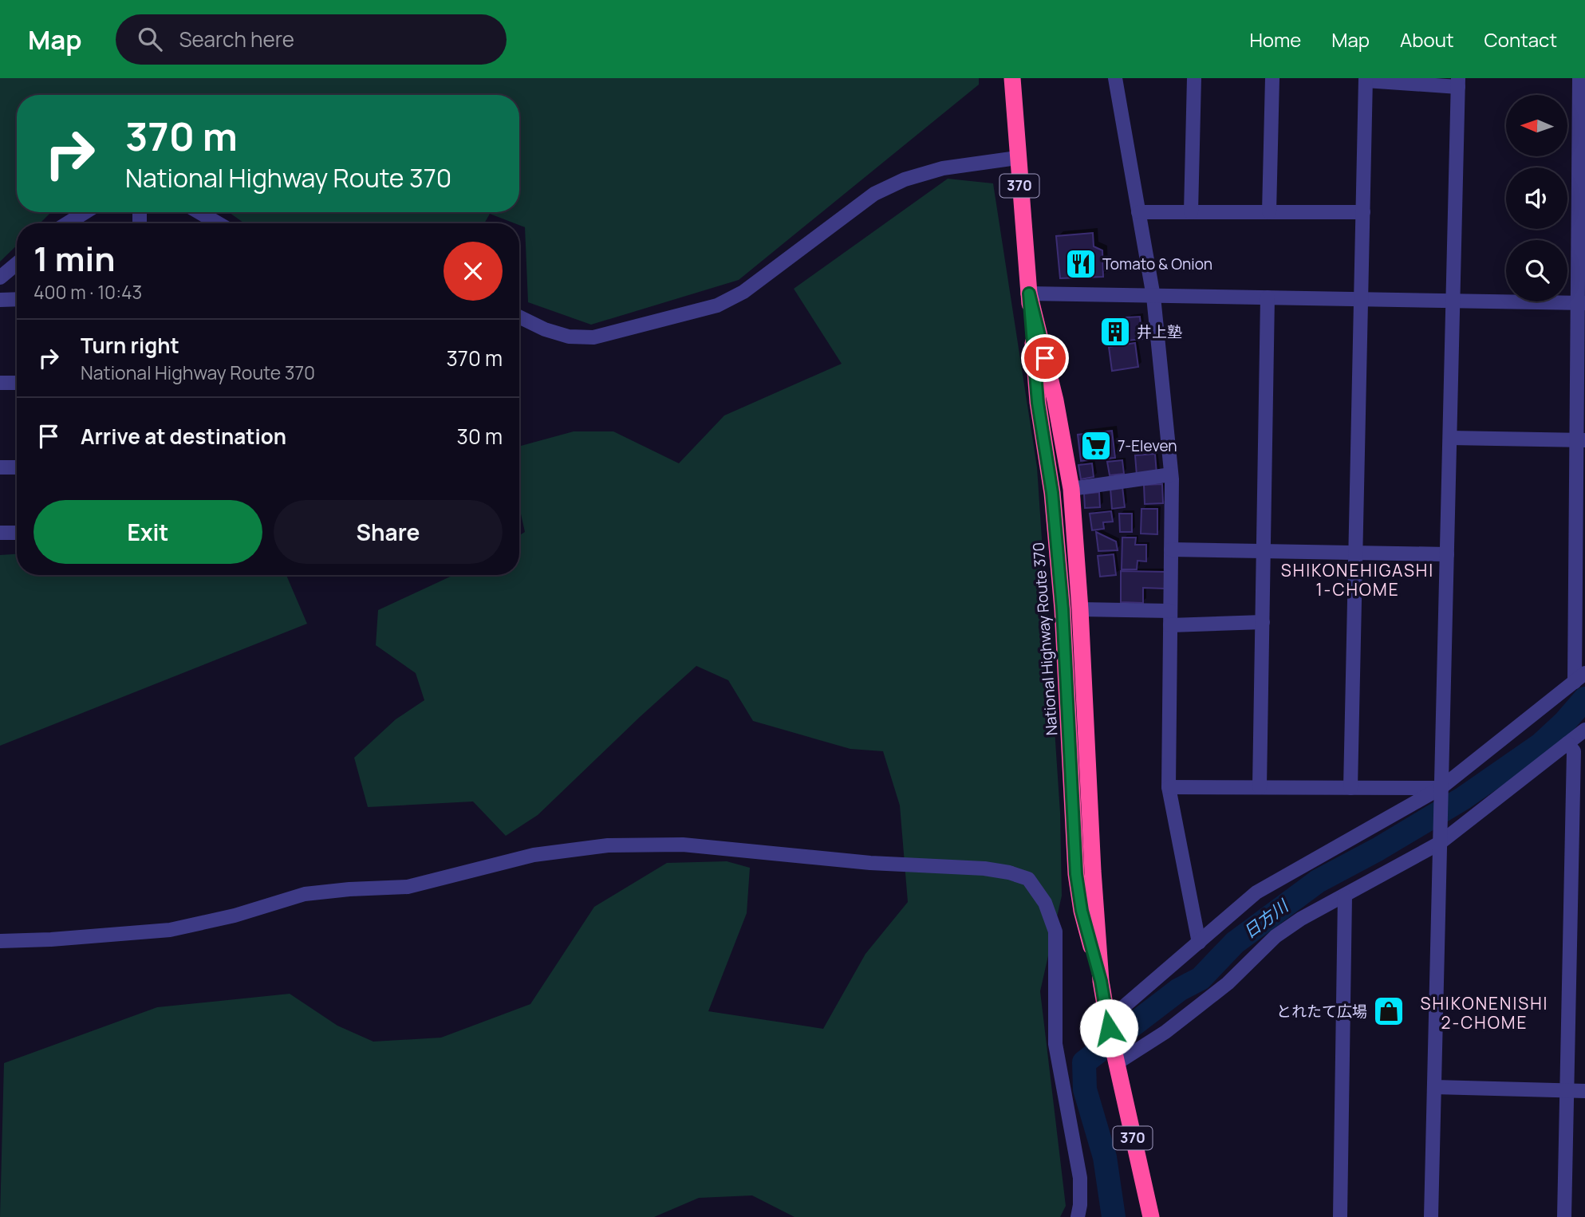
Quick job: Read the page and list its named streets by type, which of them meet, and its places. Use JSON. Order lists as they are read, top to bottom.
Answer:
{
  "streets": {
    "highway": ["370", "National Highway Route 370"]
  },
  "districts": ["SHIKONEHIGASHI 1-CHOME", "SHIKONENISHI 2-CHOME"],
  "water": ["日方川"],
  "places": {
    "restaurant": ["Tomato & Onion"],
    "building": ["井上塾"],
    "supermarket": ["7-Eleven"],
    "shop": ["とれたて広場"]
  },
  "north": "left",
  "page": {
    "header": "Map",
    "search": "Search here",
    "nav": [
      "Home",
      "Map",
      "About",
      "Contact"
    ],
    "turn": ["370 m", "National Highway Route 370"],
    "heading": ["1 min", "400 m · 10:43"],
    "list": [
      {
        "name": "Turn right",
        "note": "National Highway Route 370",
        "value": "370 m"
      },
      {
        "name": "Arrive at destination",
        "value": "30 m"
      }
    ],
    "buttons": ["Exit", "Share"]
  }
}
